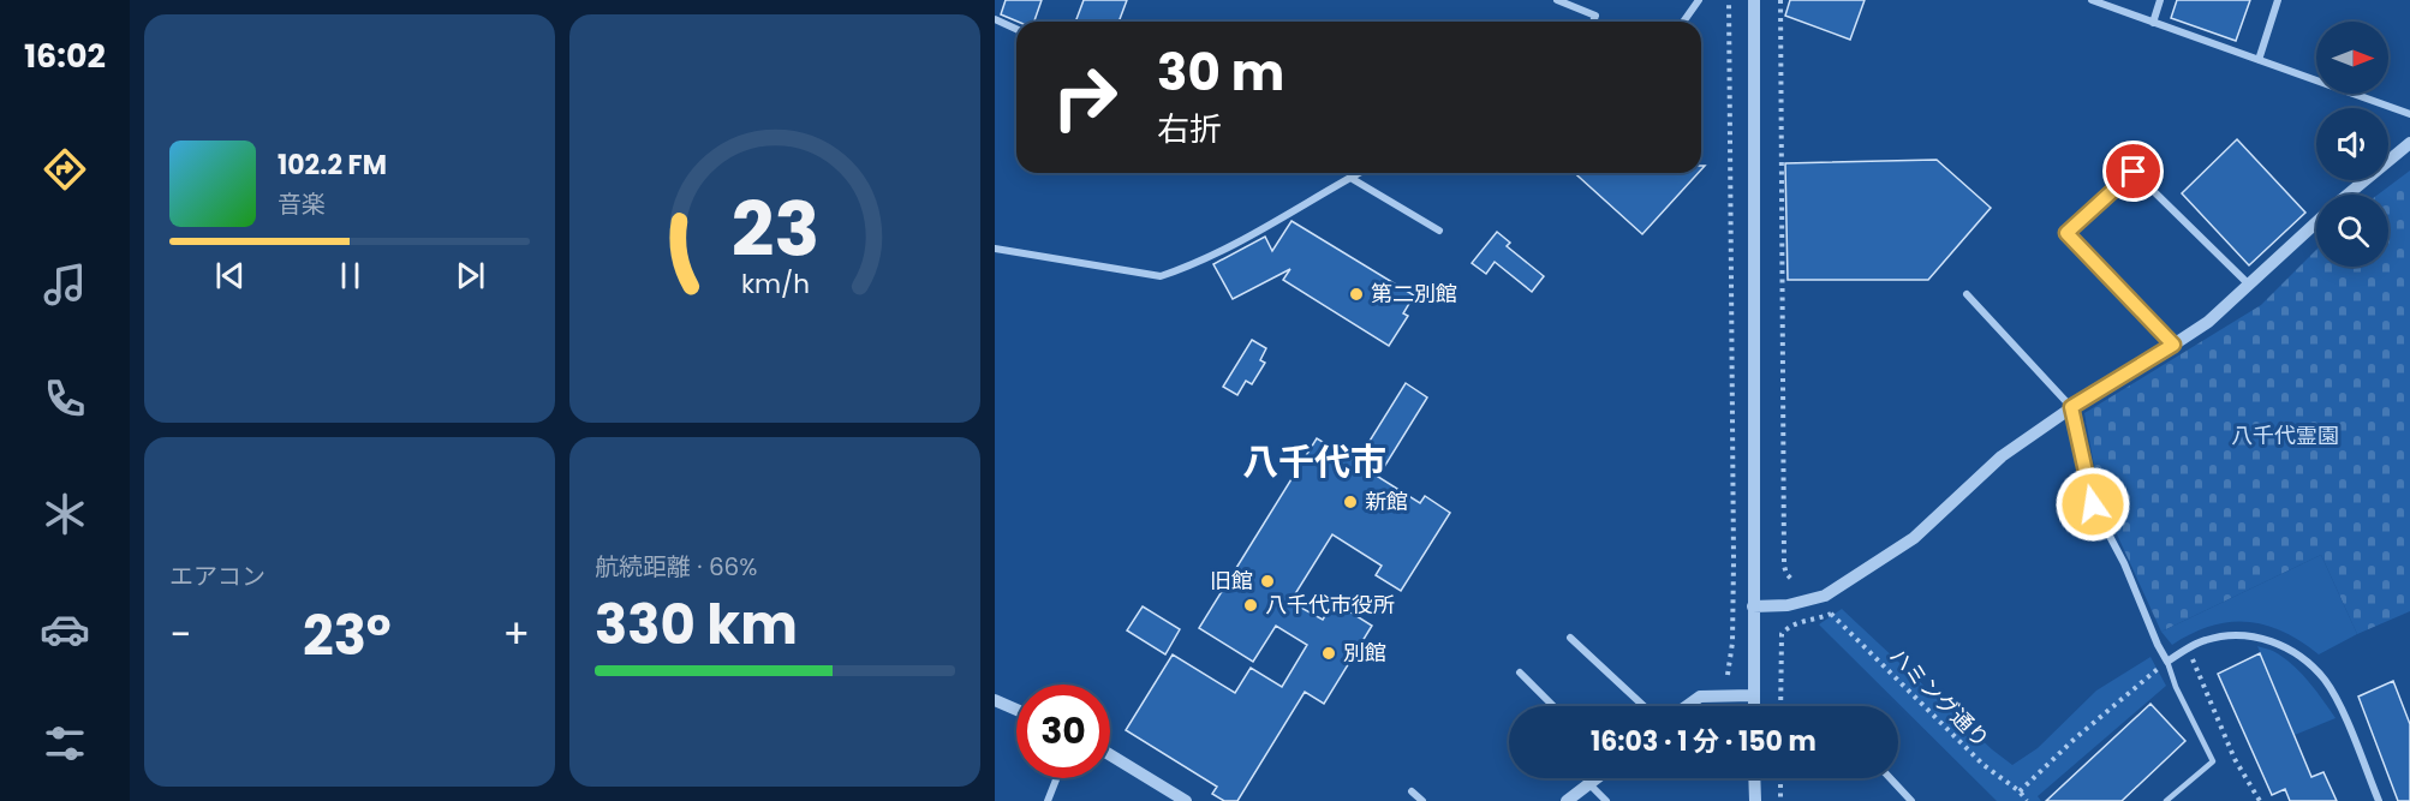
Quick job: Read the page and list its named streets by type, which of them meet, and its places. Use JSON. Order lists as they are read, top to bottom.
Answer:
{
  "streets": {
    "path": ["ハミング通り"]
  },
  "districts": ["八千代市"],
  "parks": ["八千代霊園"],
  "places": [
    "第二別館",
    "新館",
    "旧館",
    "八千代市役所",
    "別館"
  ],
  "north": "right",
  "page": {
    "tabs": "16:02",
    "turn": ["30 m", "右折"],
    "song": ["102.2 FM", "音楽"],
    "tile": [
      "エアコン",
      ["航続距離 · 66%", "330 km"]
    ],
    "heat": ["−", "23°", "+"],
    "limit": "30",
    "trip": "16:03 · 1 分 · 150 m",
    "gauge": ["23", "km/h"]
  }
}
